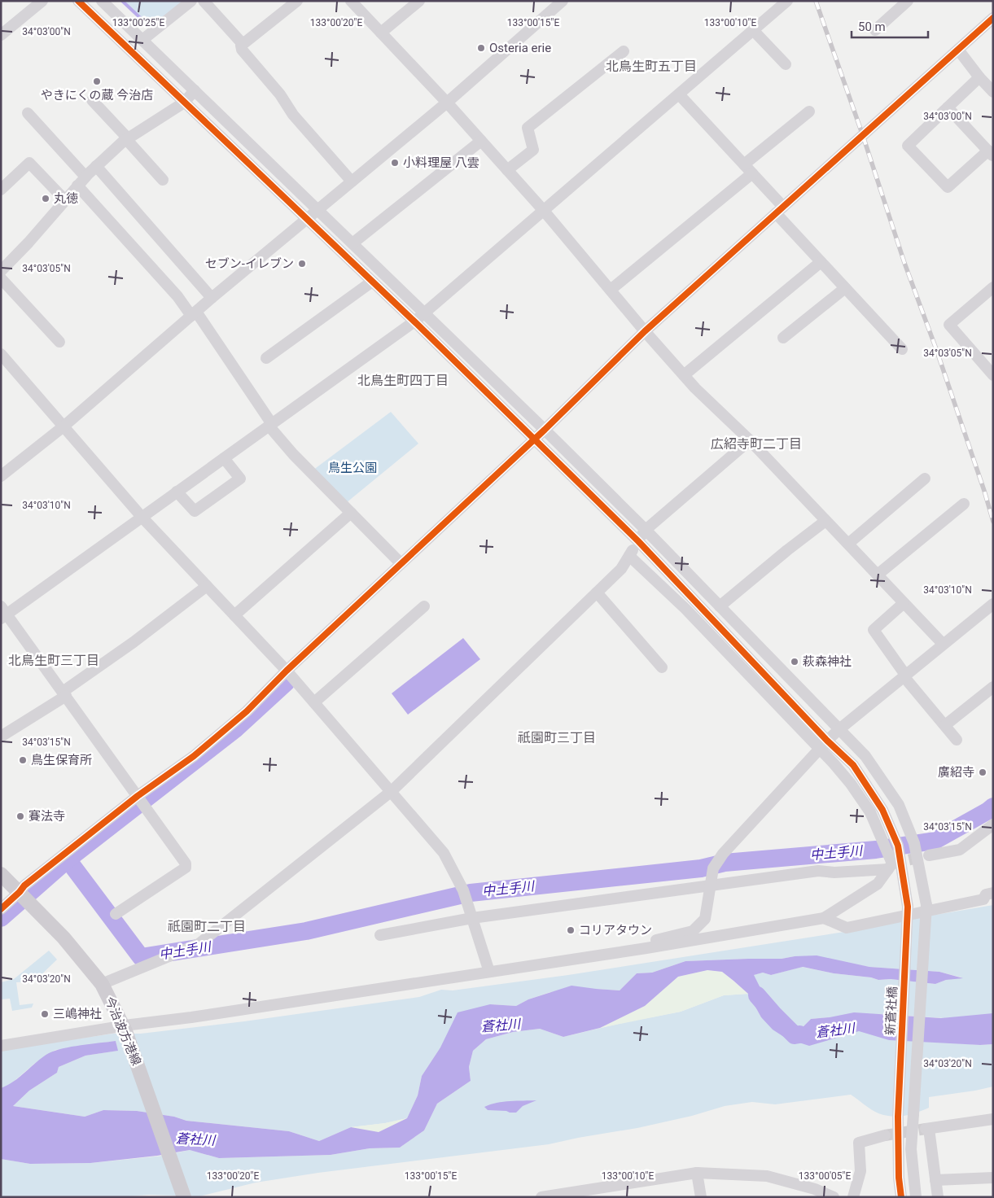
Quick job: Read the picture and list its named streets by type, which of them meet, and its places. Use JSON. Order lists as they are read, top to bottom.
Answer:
{
  "streets": {
    "main road": ["今治波方港線"],
    "street": ["新蒼社橋"]
  },
  "districts": [
    "北鳥生町五丁目",
    "北鳥生町四丁目",
    "広紹寺町二丁目",
    "北鳥生町三丁目",
    "祇園町三丁目",
    "祇園町二丁目"
  ],
  "water": ["中土手川", "蒼社川"],
  "parks": ["鳥生公園"],
  "places": [
    "Osteria erie",
    "やきにくの蔵 今治店",
    "小料理屋 八雲",
    "丸徳",
    "セブン-イレブン",
    "萩森神社",
    "鳥生保育所",
    "廣紹寺",
    "賽法寺",
    "コリアタウン",
    "三嶋神社"
  ],
  "scale_bar": "50 m",
  "coordinates": [
    "133°00'25\"E",
    "133°00'20\"E",
    "133°00'15\"E",
    "133°00'10\"E",
    "34°03'00\"N",
    "34°03'05\"N",
    "34°03'10\"N",
    "34°03'15\"N",
    "34°03'20\"N",
    "133°00'05\"E"
  ]
}
